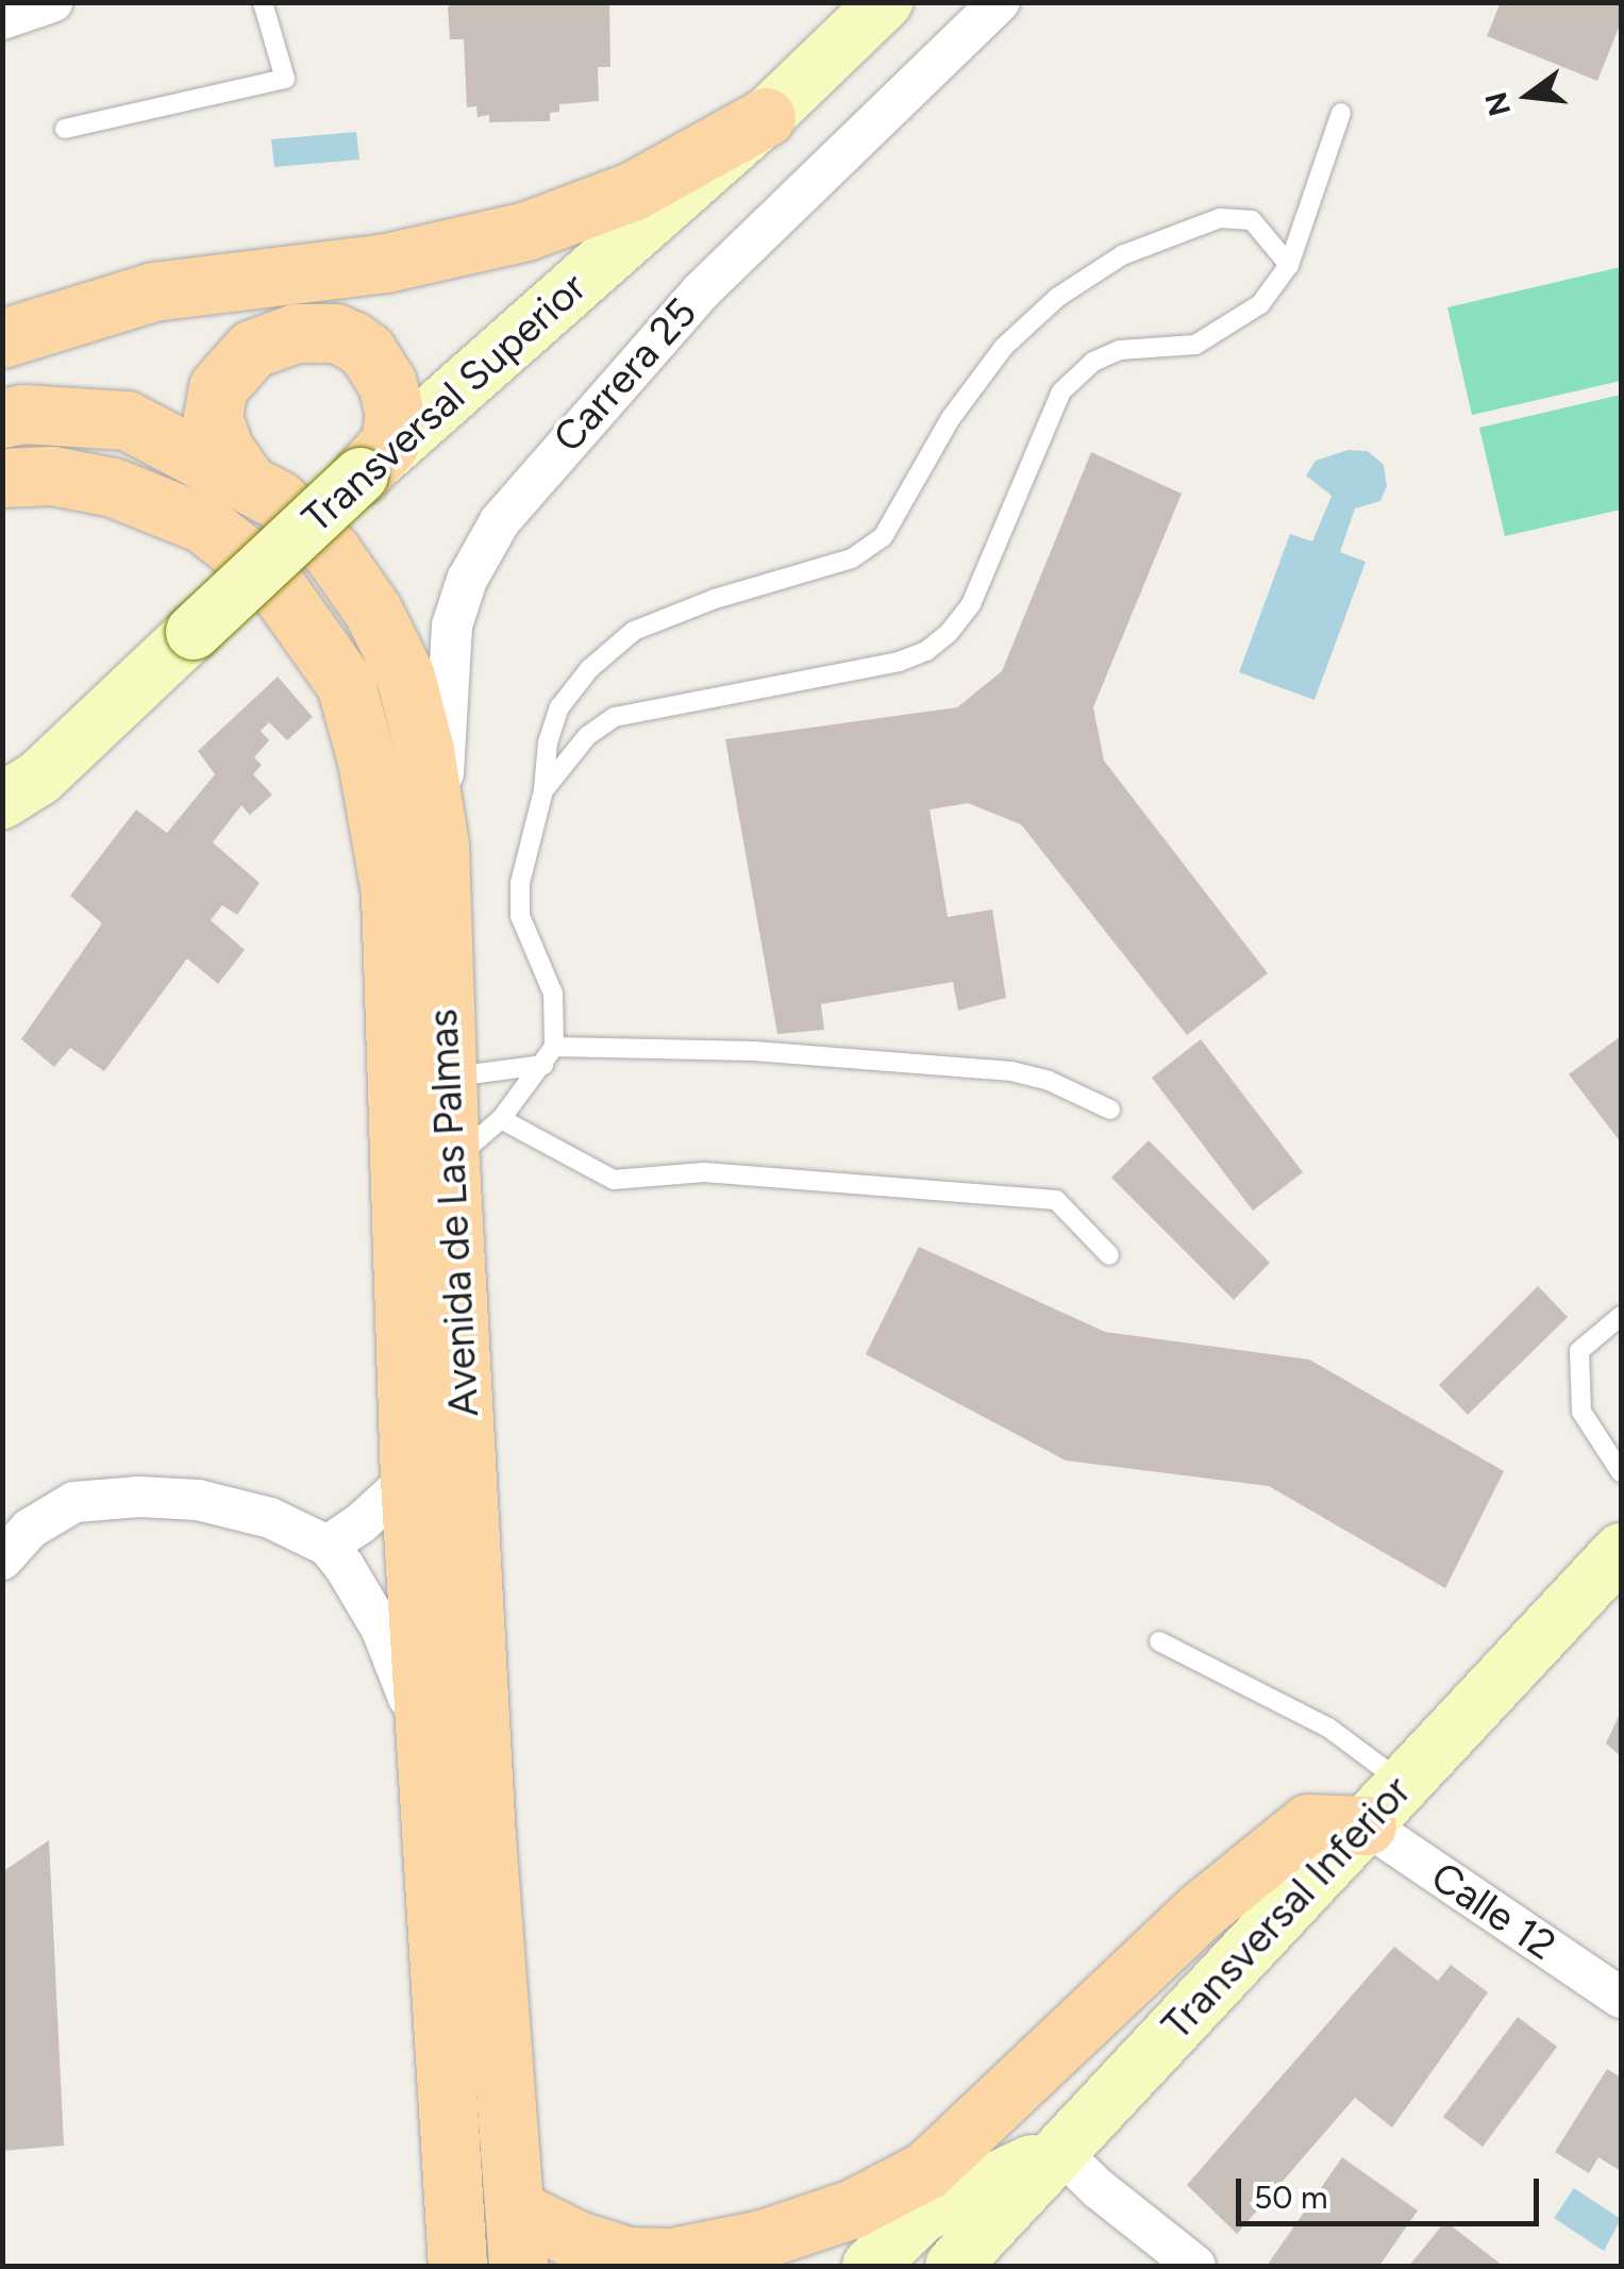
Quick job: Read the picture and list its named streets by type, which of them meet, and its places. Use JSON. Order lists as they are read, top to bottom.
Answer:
{
  "streets": {
    "main road": ["Transversal Superior", "Avenida de Las Palmas", "Transversal Inferior"],
    "street": ["Carrera 25", "Calle 12"]
  },
  "crossings": [
    ["Carrera 25", "Avenida de Las Palmas"],
    ["Transversal Inferior", "Calle 12"]
  ],
  "scale_bar": "50 m",
  "north": "left"
}
